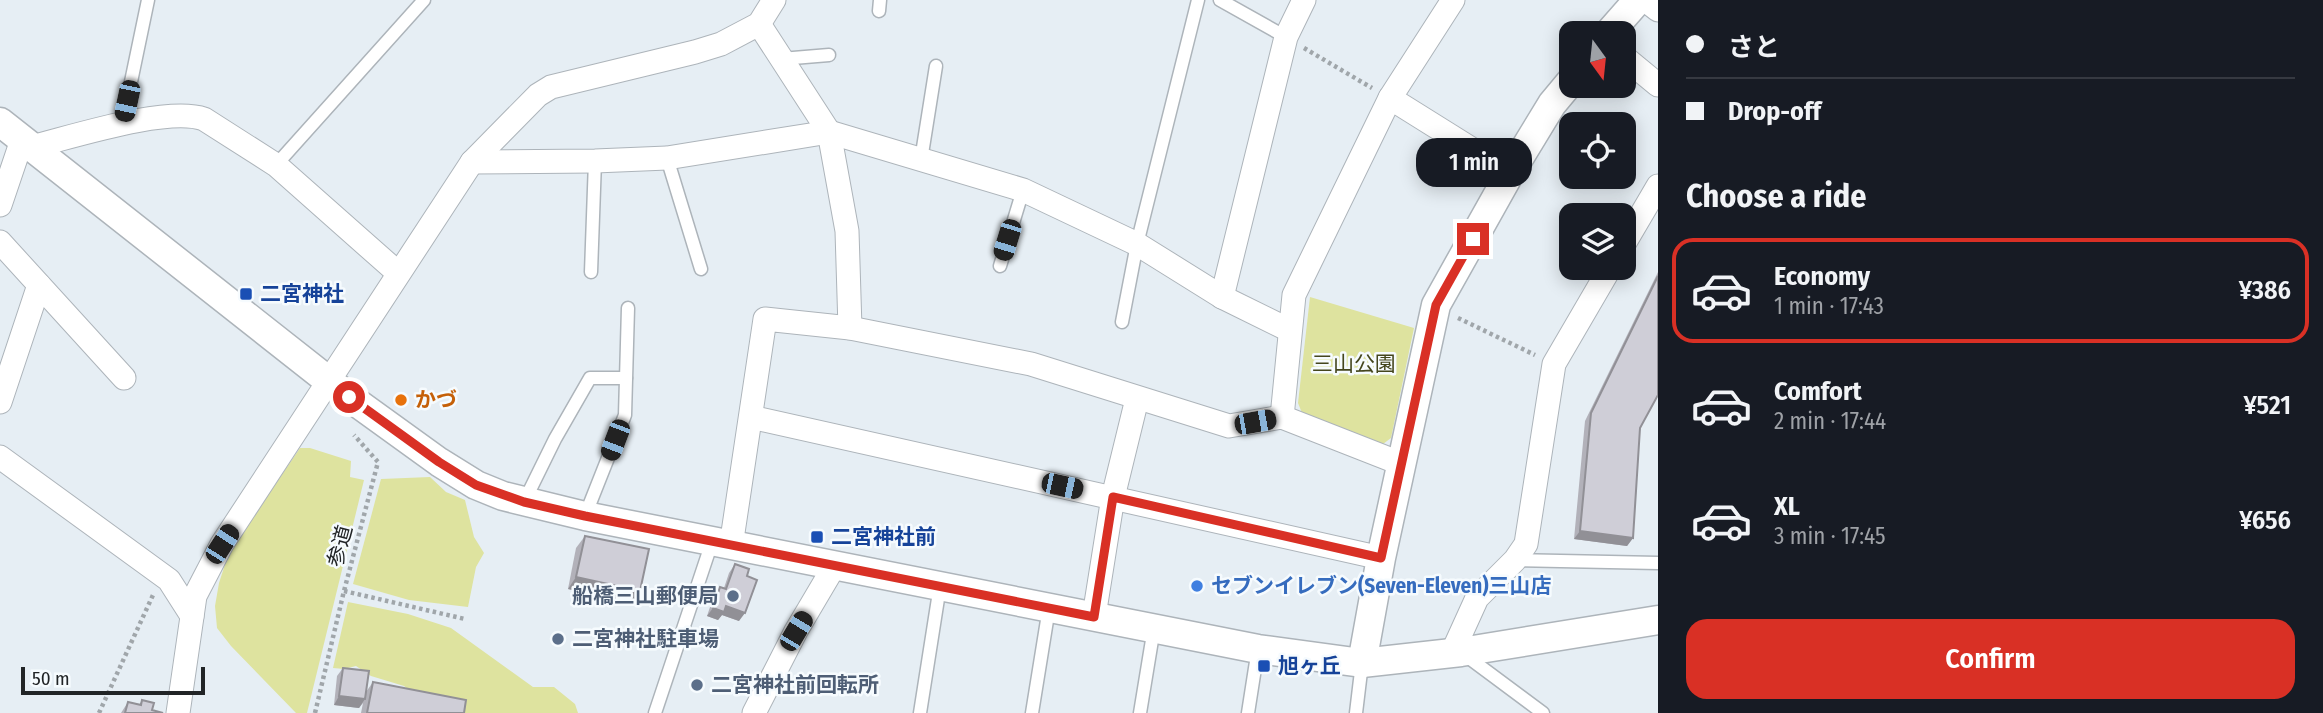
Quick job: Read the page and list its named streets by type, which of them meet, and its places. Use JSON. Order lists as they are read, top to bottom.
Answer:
{
  "streets": {
    "path": ["参道"]
  },
  "parks": ["三山公園"],
  "places": {
    "transit": ["二宮神社", "二宮神社前", "旭ヶ丘"],
    "other": [
      "かづ",
      "セブンイレブン(Seven-Eleven)三山店",
      "船橋三山郵便局",
      "二宮神社駐車場",
      "二宮神社前回転所"
    ]
  },
  "scale_bar": "50 m",
  "north": "bottom",
  "page": {
    "banner": ["さと", "Drop-off"],
    "bubble": "1 min",
    "heading": "Choose a ride",
    "list": [
      {
        "name": "Economy",
        "note": "1 min · 17:43",
        "value": "¥386"
      },
      {
        "name": "Comfort",
        "note": "2 min · 17:44",
        "value": "¥521"
      },
      {
        "name": "XL",
        "note": "3 min · 17:45",
        "value": "¥656"
      }
    ],
    "buttons": "Confirm",
    "scale": "50 m"
  }
}
